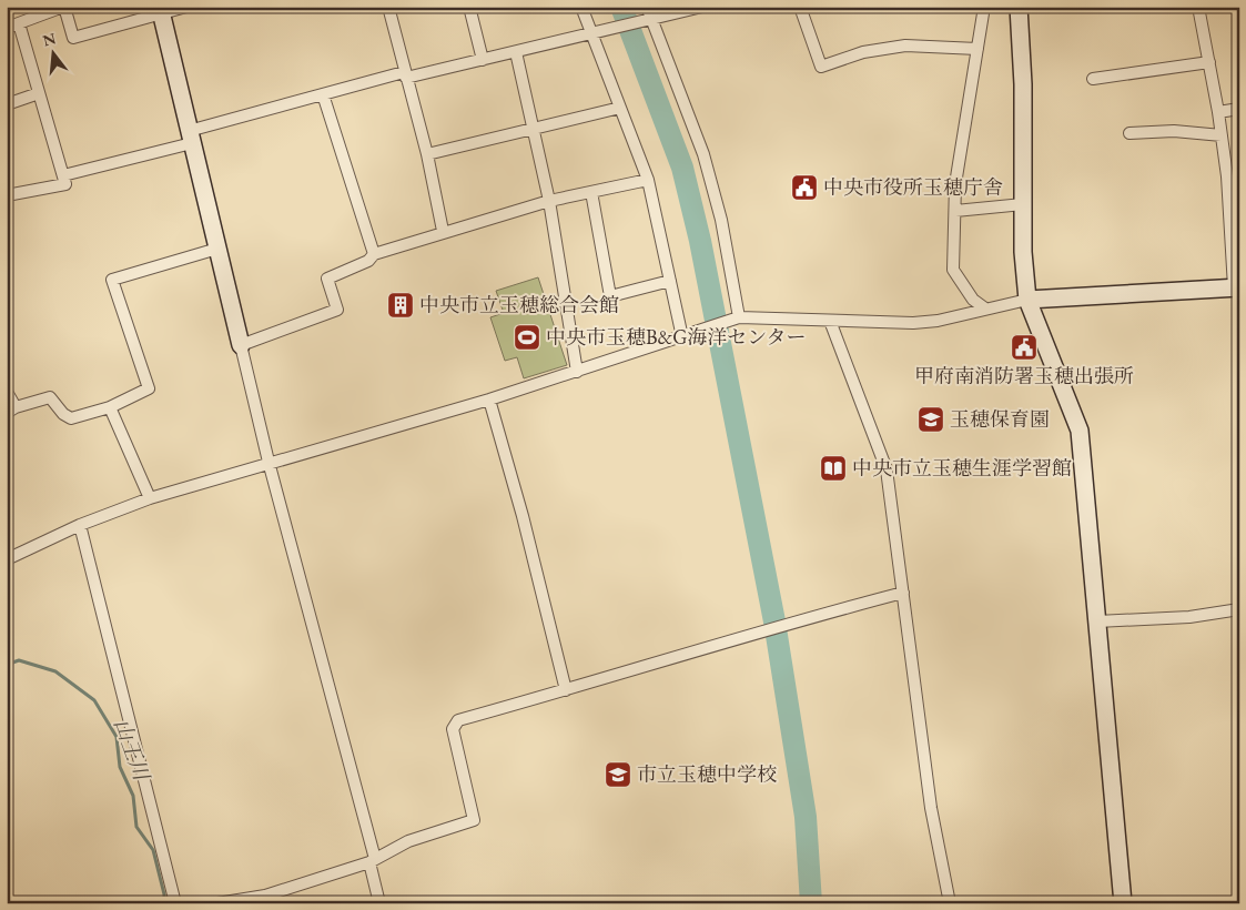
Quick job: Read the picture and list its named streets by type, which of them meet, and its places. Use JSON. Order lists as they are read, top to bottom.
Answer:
{
  "water": ["山王川"],
  "places": {
    "public building": ["中央市役所玉穂庁舎", "甲府南消防署玉穂出張所"],
    "building": ["中央市立玉穂総合会館"],
    "sports": ["中央市玉穂B&G海洋センター"],
    "school or university": ["玉穂保育園", "市立玉穂中学校"],
    "library": ["中央市立玉穂生涯学習館"]
  },
  "north": "top"
}
